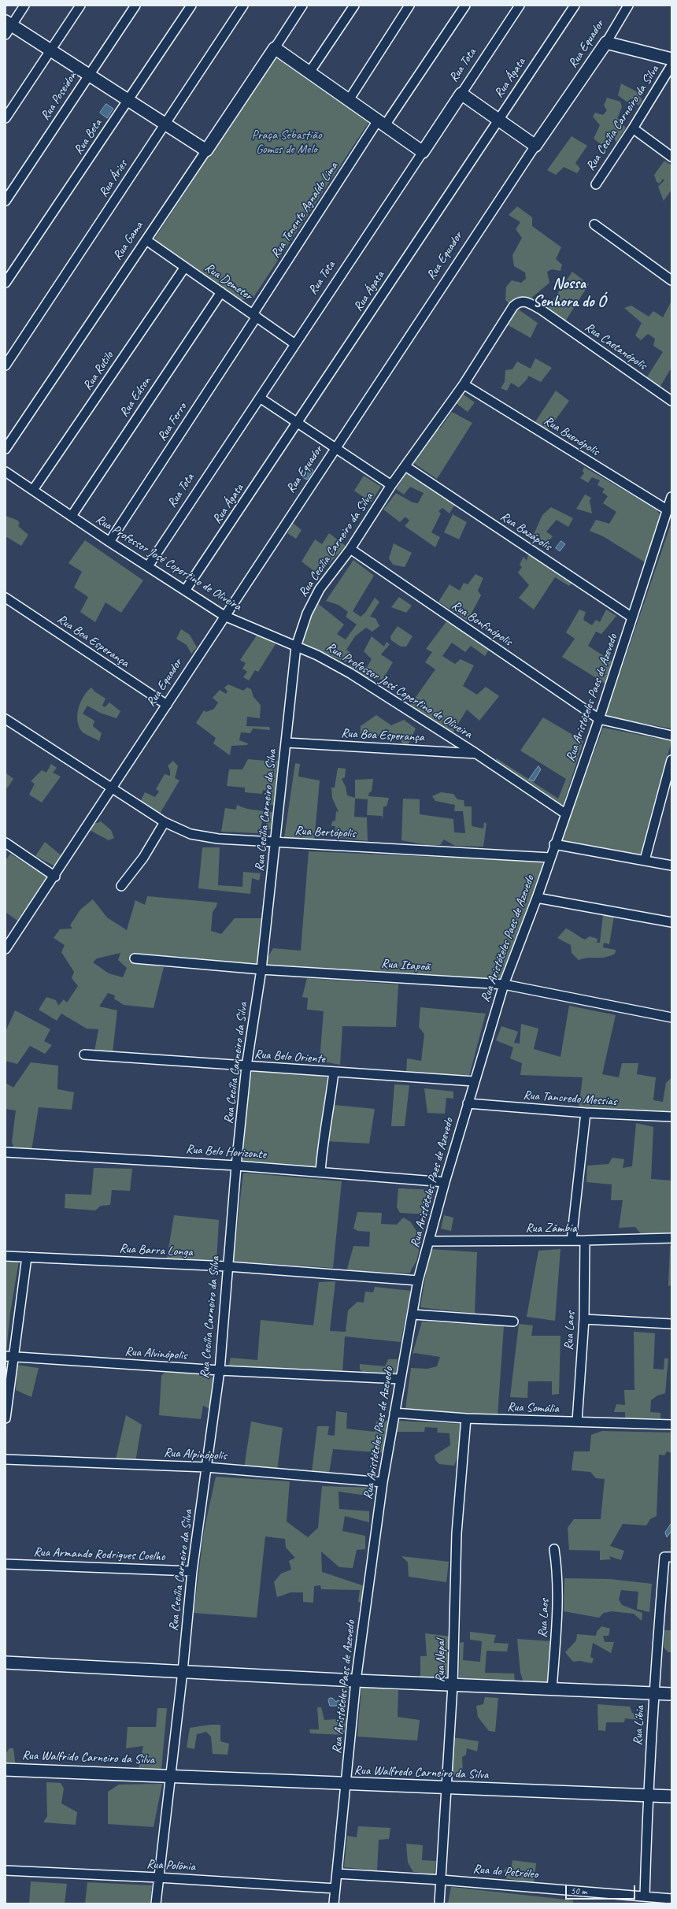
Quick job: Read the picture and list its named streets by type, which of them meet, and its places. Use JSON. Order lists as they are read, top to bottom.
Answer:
{
  "streets": {
    "main road": [
      "Rua Equador",
      "Rua Tota",
      "Rua Gama",
      "Rua Walfrido Carneiro da Silva",
      "Rua Walfredo Carneiro da Silva"
    ],
    "street": [
      "Rua Ágata",
      "Rua Poseidon",
      "Rua Cecília Carneiro da Silva",
      "Rua Beta",
      "Rua Áries",
      "Rua Tenente Agnaldo Lima",
      "Rua Demeter",
      "Rua Caetanópolis",
      "Rua Rutilo",
      "Rua Edson",
      "Rua Ferro",
      "Rua Buenópolis",
      "Rua Bazápolis",
      "Rua Professor José Copertino de Oliveira",
      "Rua Bonfinópolis",
      "Rua Boa Esperança",
      "Rua Aristóteles Paes de Azevedo",
      "Rua Bertópolis",
      "Rua Itapoã",
      "Rua Belo Oriente",
      "Rua Tancredo Messias",
      "Rua Belo Horizonte",
      "Rua Zâmbia",
      "Rua Barra Longa",
      "Rua Laos",
      "Rua Alvinópolis",
      "Rua Somália",
      "Rua Alpinópolis",
      "Rua Armando Rodrigues Coelho",
      "Rua Nepal",
      "Rua Líbia",
      "Rua Polônia",
      "Rua do Petróleo"
    ]
  },
  "crossings": [
    ["Rua Equador", "Rua Professor José Copertino de Oliveira"],
    ["Rua Equador", "Rua Boa Esperança"],
    ["Rua Equador", "Rua Bertópolis"],
    ["Rua Tota", "Rua Demeter"],
    ["Rua Tota", "Rua Professor José Copertino de Oliveira"],
    ["Rua Ágata", "Rua Professor José Copertino de Oliveira"],
    ["Rua Cecília Carneiro da Silva", "Rua Caetanópolis"],
    ["Rua Cecília Carneiro da Silva", "Rua Buenópolis"],
    ["Rua Cecília Carneiro da Silva", "Rua Bazápolis"],
    ["Rua Cecília Carneiro da Silva", "Rua Professor José Copertino de Oliveira"],
    ["Rua Cecília Carneiro da Silva", "Rua Bonfinópolis"],
    ["Rua Cecília Carneiro da Silva", "Rua Boa Esperança"],
    ["Rua Cecília Carneiro da Silva", "Rua Bertópolis"],
    ["Rua Cecília Carneiro da Silva", "Rua Itapoã"],
    ["Rua Cecília Carneiro da Silva", "Rua Belo Oriente"],
    ["Rua Cecília Carneiro da Silva", "Rua Belo Horizonte"],
    ["Rua Cecília Carneiro da Silva", "Rua Barra Longa"],
    ["Rua Cecília Carneiro da Silva", "Rua Alvinópolis"],
    ["Rua Cecília Carneiro da Silva", "Rua Alpinópolis"],
    ["Rua Cecília Carneiro da Silva", "Rua Armando Rodrigues Coelho"],
    ["Rua Cecília Carneiro da Silva", "Rua Walfrido Carneiro da Silva"],
    ["Rua Cecília Carneiro da Silva", "Rua Walfredo Carneiro da Silva"],
    ["Rua Cecília Carneiro da Silva", "Rua Polônia"],
    ["Rua Tenente Agnaldo Lima", "Rua Demeter"],
    ["Rua Tenente Agnaldo Lima", "Rua Ferro"],
    ["Rua Gama", "Rua Demeter"],
    ["Rua Demeter", "Rua Rutilo"],
    ["Rua Demeter", "Rua Edson"],
    ["Rua Demeter", "Rua Ferro"],
    ["Rua Rutilo", "Rua Professor José Copertino de Oliveira"],
    ["Rua Edson", "Rua Professor José Copertino de Oliveira"],
    ["Rua Ferro", "Rua Professor José Copertino de Oliveira"],
    ["Rua Buenópolis", "Rua Aristóteles Paes de Azevedo"],
    ["Rua Bazápolis", "Rua Aristóteles Paes de Azevedo"],
    ["Rua Professor José Copertino de Oliveira", "Rua Boa Esperança"],
    ["Rua Professor José Copertino de Oliveira", "Rua Aristóteles Paes de Azevedo"],
    ["Rua Bonfinópolis", "Rua Aristóteles Paes de Azevedo"],
    ["Rua Aristóteles Paes de Azevedo", "Rua Bertópolis"],
    ["Rua Aristóteles Paes de Azevedo", "Rua Itapoã"],
    ["Rua Aristóteles Paes de Azevedo", "Rua Belo Oriente"],
    ["Rua Aristóteles Paes de Azevedo", "Rua Tancredo Messias"],
    ["Rua Aristóteles Paes de Azevedo", "Rua Belo Horizonte"],
    ["Rua Aristóteles Paes de Azevedo", "Rua Zâmbia"],
    ["Rua Aristóteles Paes de Azevedo", "Rua Barra Longa"],
    ["Rua Aristóteles Paes de Azevedo", "Rua Alvinópolis"],
    ["Rua Aristóteles Paes de Azevedo", "Rua Somália"],
    ["Rua Aristóteles Paes de Azevedo", "Rua Alpinópolis"],
    ["Rua Aristóteles Paes de Azevedo", "Rua Walfredo Carneiro da Silva"],
    ["Rua Aristóteles Paes de Azevedo", "Rua Polônia"],
    ["Rua Aristóteles Paes de Azevedo", "Rua do Petróleo"],
    ["Rua Zâmbia", "Rua Laos"],
    ["Rua Laos", "Rua Somália"],
    ["Rua Somália", "Rua Nepal"],
    ["Rua Nepal", "Rua Walfredo Carneiro da Silva"],
    ["Rua Nepal", "Rua do Petróleo"],
    ["Rua Líbia", "Rua Walfredo Carneiro da Silva"],
    ["Rua Líbia", "Rua do Petróleo"],
    ["Rua Walfrido Carneiro da Silva", "Rua Walfredo Carneiro da Silva"]
  ],
  "districts": ["Nossa Senhora do Ó"],
  "parks": ["Praça Sebastião Gomes de Melo"],
  "scale_bar": "50 m"
}
